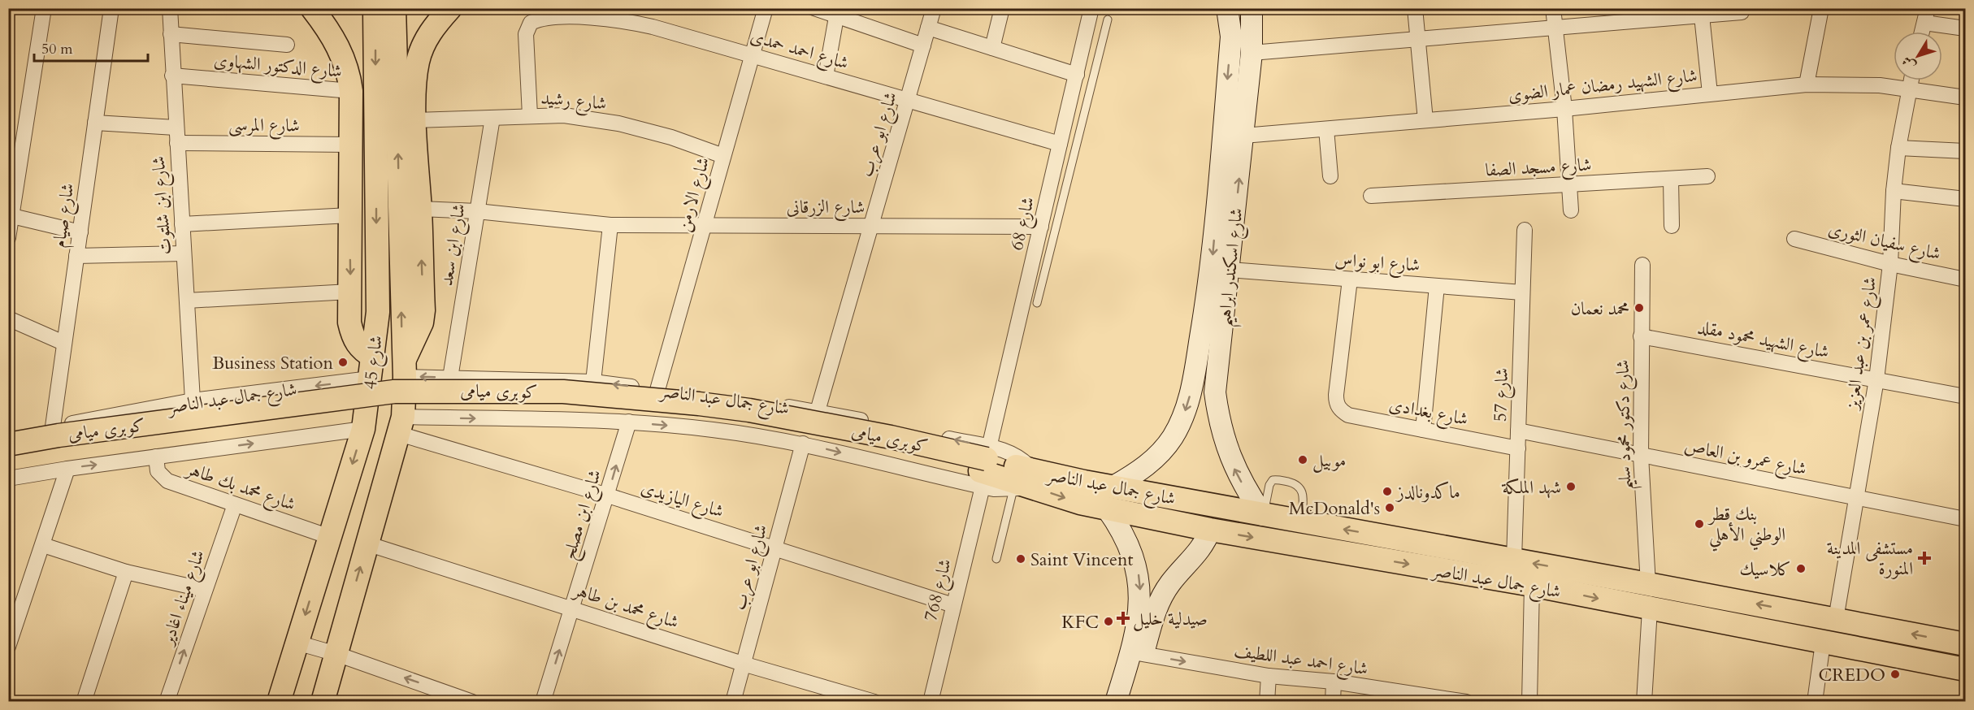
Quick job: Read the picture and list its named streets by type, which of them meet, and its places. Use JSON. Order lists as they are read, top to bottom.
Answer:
{
  "streets": {
    "main road": ["شارع 45", "كوبرى ميامى", "شارع جمال عبد الناصر"],
    "street": [
      "شارع احمد حمدى",
      "شارع الدكتور الشهاوى",
      "شارع الشهيد رمضان عمار الضوى",
      "شارع رشيد",
      "شارع المرسى",
      "شارع ابو عرب",
      "شارع مسجد الصفا",
      "شارع الارمن",
      "شارع ابن شلتوت",
      "شارع الزرقانى",
      "شارع صيام",
      "شارع 68",
      "شارع سفيان الثورى",
      "شارع ابن سعد",
      "شارع ابو نواس",
      "شارع اسكندر ابراهيم",
      "شارع الشهيد محمود مقلد",
      "شارع عمر بن عبد العزيز",
      "شارع 57",
      "شارع بغدادى",
      "شارع دكتور محمود سليم",
      "شارع عمرو بن العاص",
      "شارع محمد بك طاهر",
      "شارع اليازيدى",
      "شارع ابن مصلح",
      "شارع 768",
      "شارع ميناء اغادير",
      "شارع محمد بن طاهر",
      "شارع احمد عبد اللطيف"
    ]
  },
  "crossings": [
    ["شارع احمد حمدى", "شارع رشيد"],
    ["شارع احمد حمدى", "شارع ابو عرب"],
    ["شارع احمد حمدى", "شارع الارمن"],
    ["شارع احمد حمدى", "شارع 68"],
    ["شارع الدكتور الشهاوى", "شارع ابن شلتوت"],
    ["شارع الشهيد رمضان عمار الضوى", "شارع اسكندر ابراهيم"],
    ["شارع الشهيد رمضان عمار الضوى", "شارع عمر بن عبد العزيز"],
    ["شارع رشيد", "شارع الارمن"],
    ["شارع رشيد", "شارع ابن سعد"],
    ["شارع المرسى", "شارع ابن شلتوت"],
    ["شارع ابو عرب", "شارع الزرقانى"],
    ["شارع ابو عرب", "شارع جمال عبد الناصر"],
    ["شارع ابو عرب", "شارع اليازيدى"],
    ["شارع ابو عرب", "شارع محمد بن طاهر"],
    ["شارع الارمن", "شارع الزرقانى"],
    ["شارع الارمن", "شارع جمال عبد الناصر"],
    ["شارع ابن شلتوت", "شارع جمال عبد الناصر"],
    ["شارع الزرقانى", "شارع 68"],
    ["شارع الزرقانى", "شارع ابن سعد"],
    ["شارع صيام", "شارع جمال عبد الناصر"],
    ["شارع 68", "كوبرى ميامى"],
    ["شارع 68", "شارع جمال عبد الناصر"],
    ["شارع 68", "شارع 768"],
    ["شارع سفيان الثورى", "شارع عمر بن عبد العزيز"],
    ["شارع ابن سعد", "شارع جمال عبد الناصر"],
    ["شارع ابو نواس", "شارع اسكندر ابراهيم"],
    ["شارع ابو نواس", "شارع 57"],
    ["شارع ابو نواس", "شارع بغدادى"],
    ["شارع اسكندر ابراهيم", "شارع جمال عبد الناصر"],
    ["شارع الشهيد محمود مقلد", "شارع عمر بن عبد العزيز"],
    ["شارع الشهيد محمود مقلد", "شارع دكتور محمود سليم"],
    ["شارع عمر بن عبد العزيز", "شارع جمال عبد الناصر"],
    ["شارع عمر بن عبد العزيز", "شارع عمرو بن العاص"],
    ["شارع 45", "شارع جمال عبد الناصر"],
    ["شارع 45", "شارع محمد بك طاهر"],
    ["شارع 45", "شارع اليازيدى"],
    ["شارع 45", "شارع محمد بن طاهر"],
    ["كوبرى ميامى", "شارع جمال عبد الناصر"],
    ["كوبرى ميامى", "شارع 768"],
    ["شارع 57", "شارع جمال عبد الناصر"],
    ["شارع 57", "شارع بغدادى"],
    ["شارع 57", "شارع عمرو بن العاص"],
    ["شارع جمال عبد الناصر", "شارع دكتور محمود سليم"],
    ["شارع جمال عبد الناصر", "شارع اليازيدى"],
    ["شارع جمال عبد الناصر", "شارع ابن مصلح"],
    ["شارع جمال عبد الناصر", "شارع 768"],
    ["شارع دكتور محمود سليم", "شارع عمرو بن العاص"],
    ["شارع محمد بك طاهر", "شارع ميناء اغادير"],
    ["شارع اليازيدى", "شارع ابن مصلح"],
    ["شارع اليازيدى", "شارع 768"],
    ["شارع ابن مصلح", "شارع محمد بن طاهر"]
  ],
  "one_way": ["شارع ابن مصلح", "شارع احمد عبد اللطيف"],
  "places": {
    "other": [
      "محمد نعمان",
      "Business Station",
      "موبيل",
      "شهد الملكة",
      "ماكدونالدز",
      "McDonald's",
      "بنك قطر الوطني الأهلي",
      "Saint Vincent",
      "كلاسيك",
      "KFC",
      "CREDO"
    ],
    "health": ["مستشفى المدينة المنورة", "صيدلية خليل"]
  },
  "scale_bar": "50 m",
  "north": "bottom left"
}
